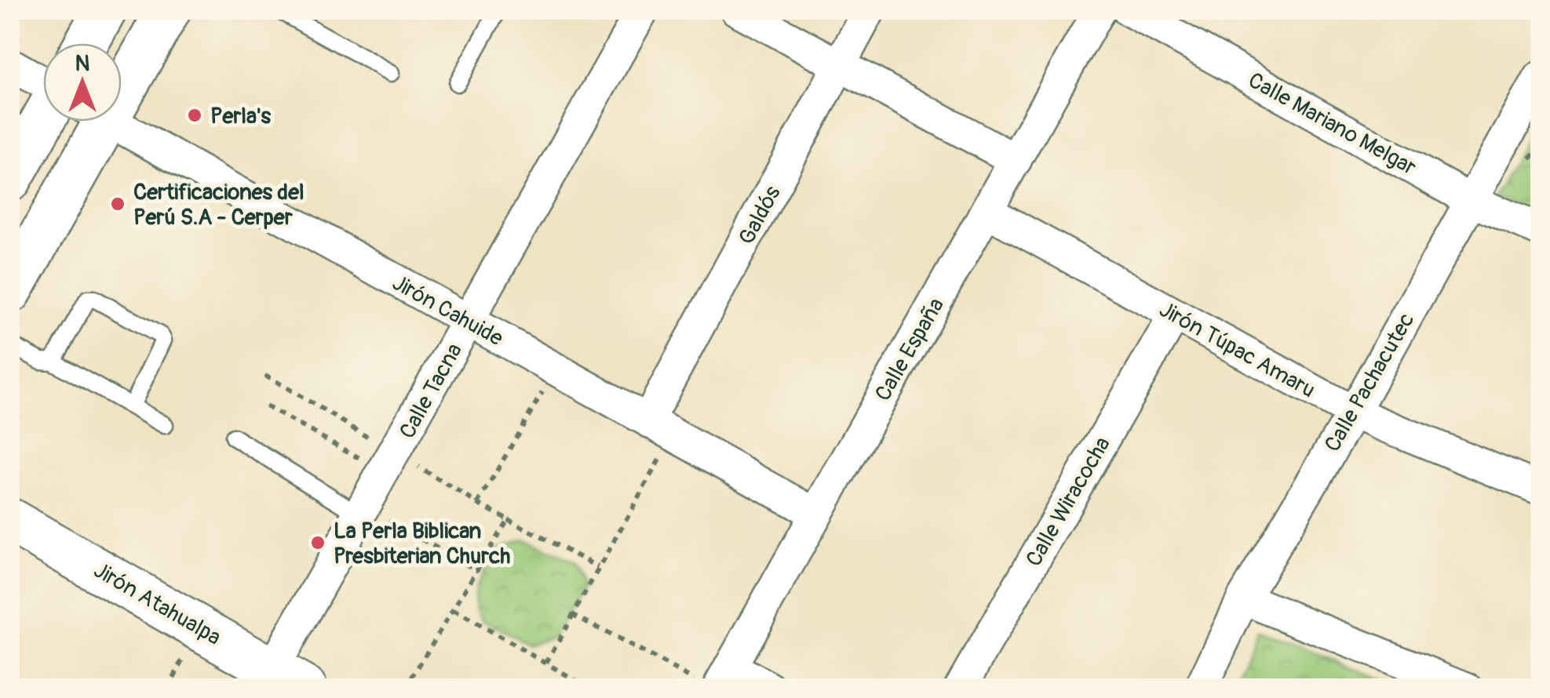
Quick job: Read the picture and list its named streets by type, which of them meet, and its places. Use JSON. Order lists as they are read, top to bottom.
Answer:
{
  "streets": {
    "main road": ["Jirón Atahualpa"],
    "street": [
      "Calle Mariano Melgar",
      "Galdós",
      "Jirón Cahuide",
      "Calle España",
      "Jirón Túpac Amaru",
      "Calle Pachacutec",
      "Calle Tacna",
      "Calle Wiracocha"
    ]
  },
  "crossings": [
    ["Calle Mariano Melgar", "Calle Pachacutec"],
    ["Galdós", "Jirón Cahuide"],
    ["Jirón Cahuide", "Calle España"],
    ["Jirón Cahuide", "Calle Tacna"],
    ["Calle España", "Jirón Túpac Amaru"],
    ["Jirón Túpac Amaru", "Calle Pachacutec"],
    ["Jirón Túpac Amaru", "Calle Wiracocha"],
    ["Calle Tacna", "Jirón Atahualpa"]
  ],
  "places": ["Perla's", "Certificaciones del Perú S.A - Cerper", "La Perla Biblican Presbiterian Church"],
  "north": "top"
}
